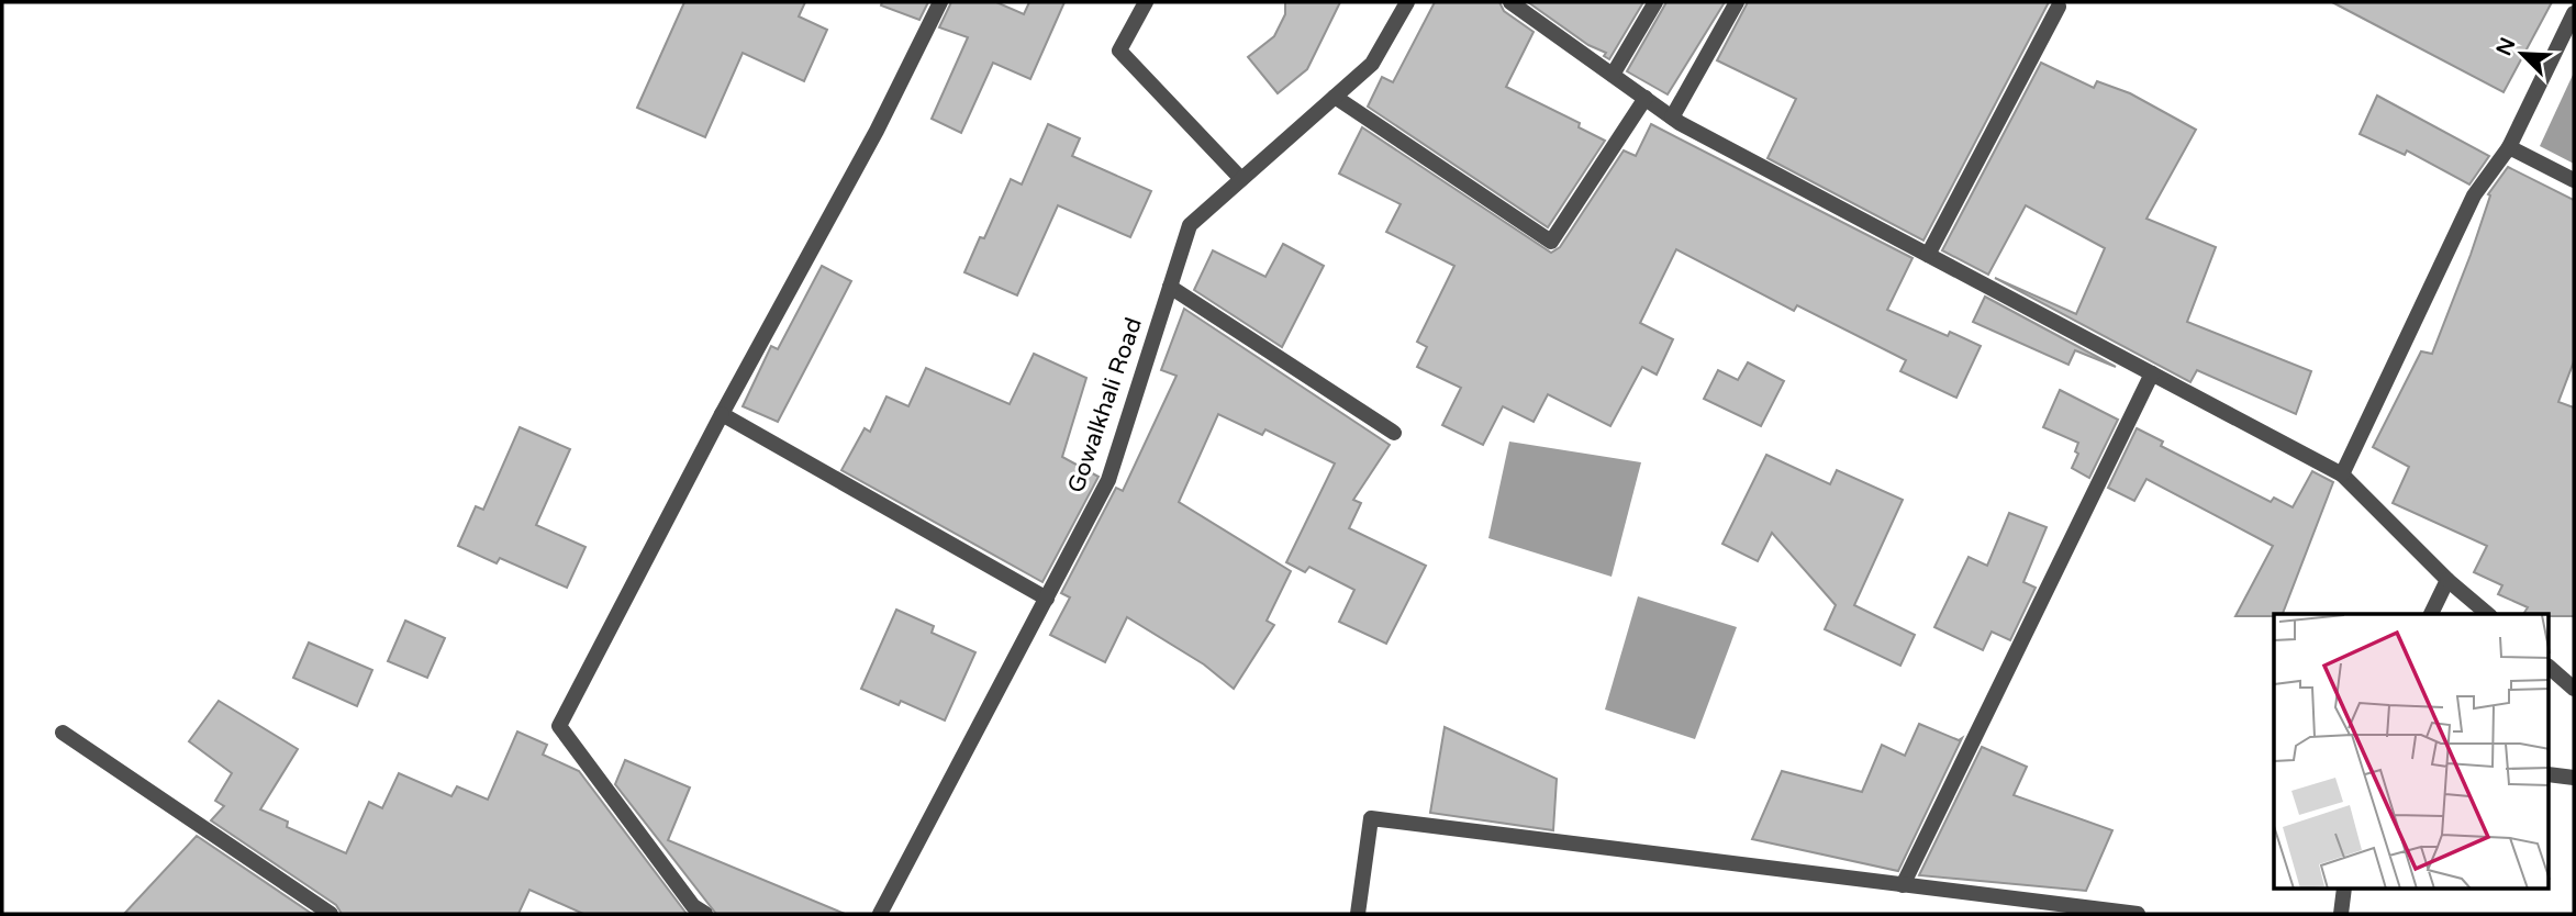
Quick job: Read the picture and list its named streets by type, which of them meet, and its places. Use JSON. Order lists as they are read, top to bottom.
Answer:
{
  "streets": {
    "street": ["Gowalkhali Road"]
  },
  "north": "top left"
}
